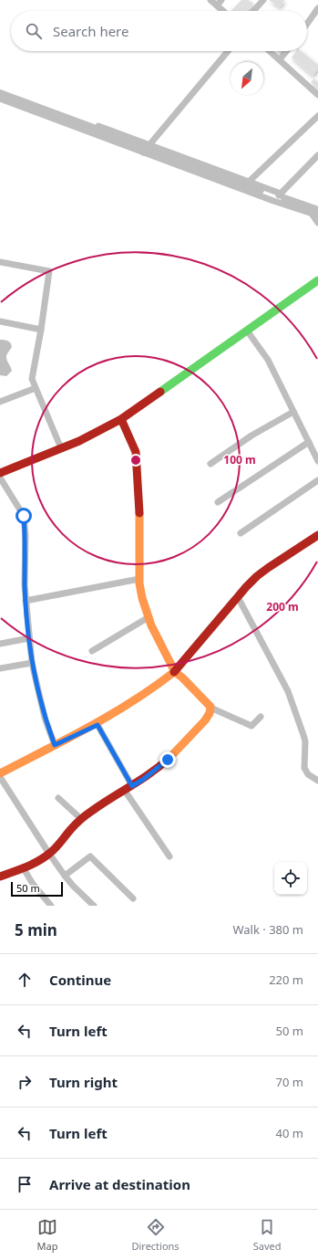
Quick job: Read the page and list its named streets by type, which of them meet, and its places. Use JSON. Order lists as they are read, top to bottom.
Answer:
{
  "scale_bar": "50 m",
  "north": "bottom left",
  "page": {
    "search": "Search here",
    "scale": "50 m",
    "heading": ["5 min", "Walk · 380 m"],
    "list": [
      ["Continue", "220 m"],
      ["Turn left", "50 m"],
      ["Turn right", "70 m"],
      ["Turn left", "40 m"],
      "Arrive at destination"
    ],
    "nav": ["Map", "Directions", "Saved"]
  },
  "rings": ["100 m", "200 m"]
}
